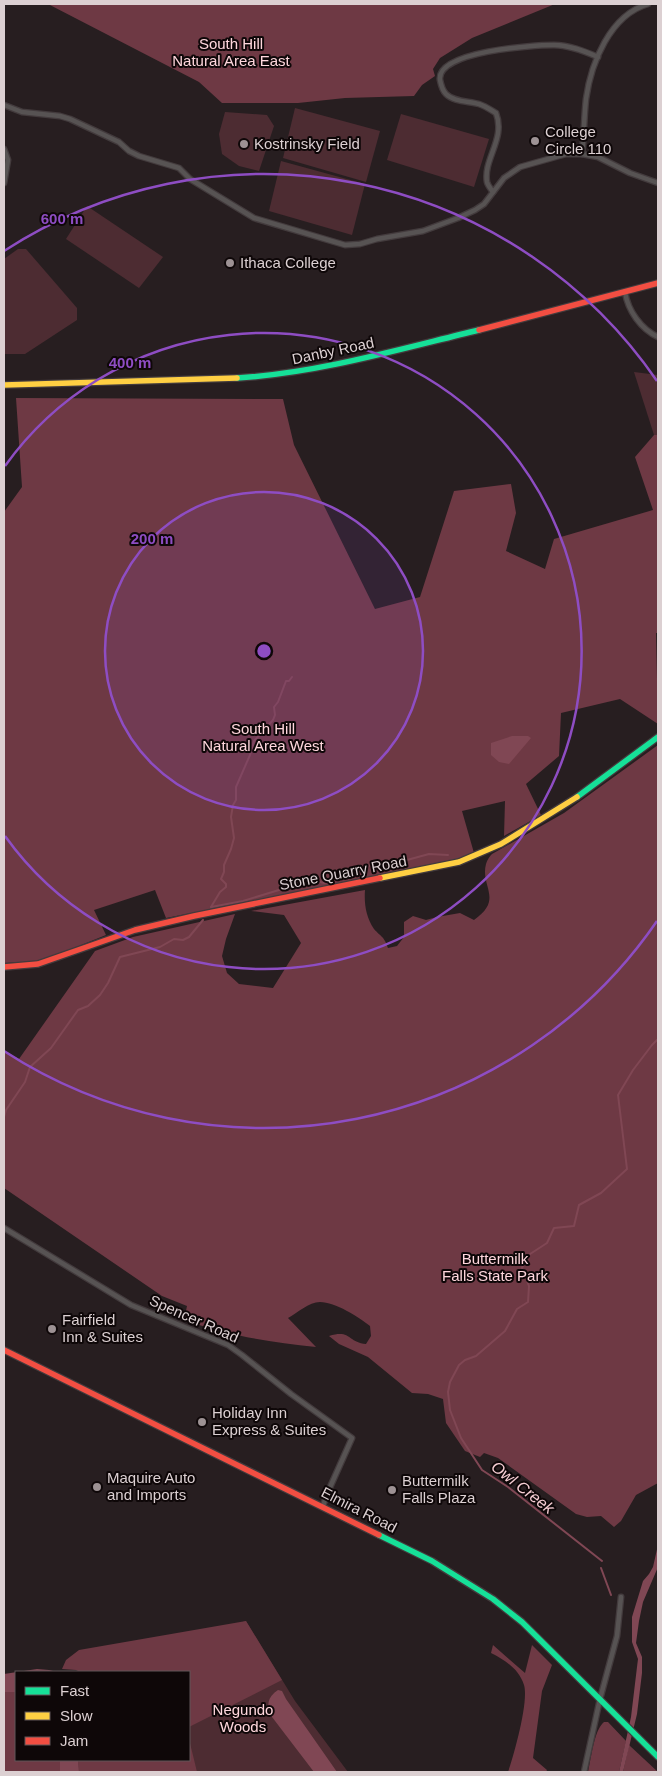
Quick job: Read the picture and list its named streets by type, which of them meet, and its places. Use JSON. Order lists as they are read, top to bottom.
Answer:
{
  "streets": {
    "main road": ["Danby Road", "Stone Quarry Road", "Elmira Road"],
    "street": ["Spencer Road"]
  },
  "crossings": [
    ["Spencer Road", "Elmira Road"]
  ],
  "water": ["Owl Creek"],
  "parks": [
    "South Hill Natural Area East",
    "South Hill Natural Area West",
    "Buttermilk Falls State Park",
    "Negundo Woods"
  ],
  "places": [
    "College Circle 110",
    "Kostrinsky Field",
    "Ithaca College",
    "Fairfield Inn & Suites",
    "Holiday Inn Express & Suites",
    "Maquire Auto and Imports",
    "Buttermilk Falls Plaza"
  ],
  "legend": ["Fast", "Slow", "Jam"],
  "rings": ["600 m", "400 m", "200 m"]
}
